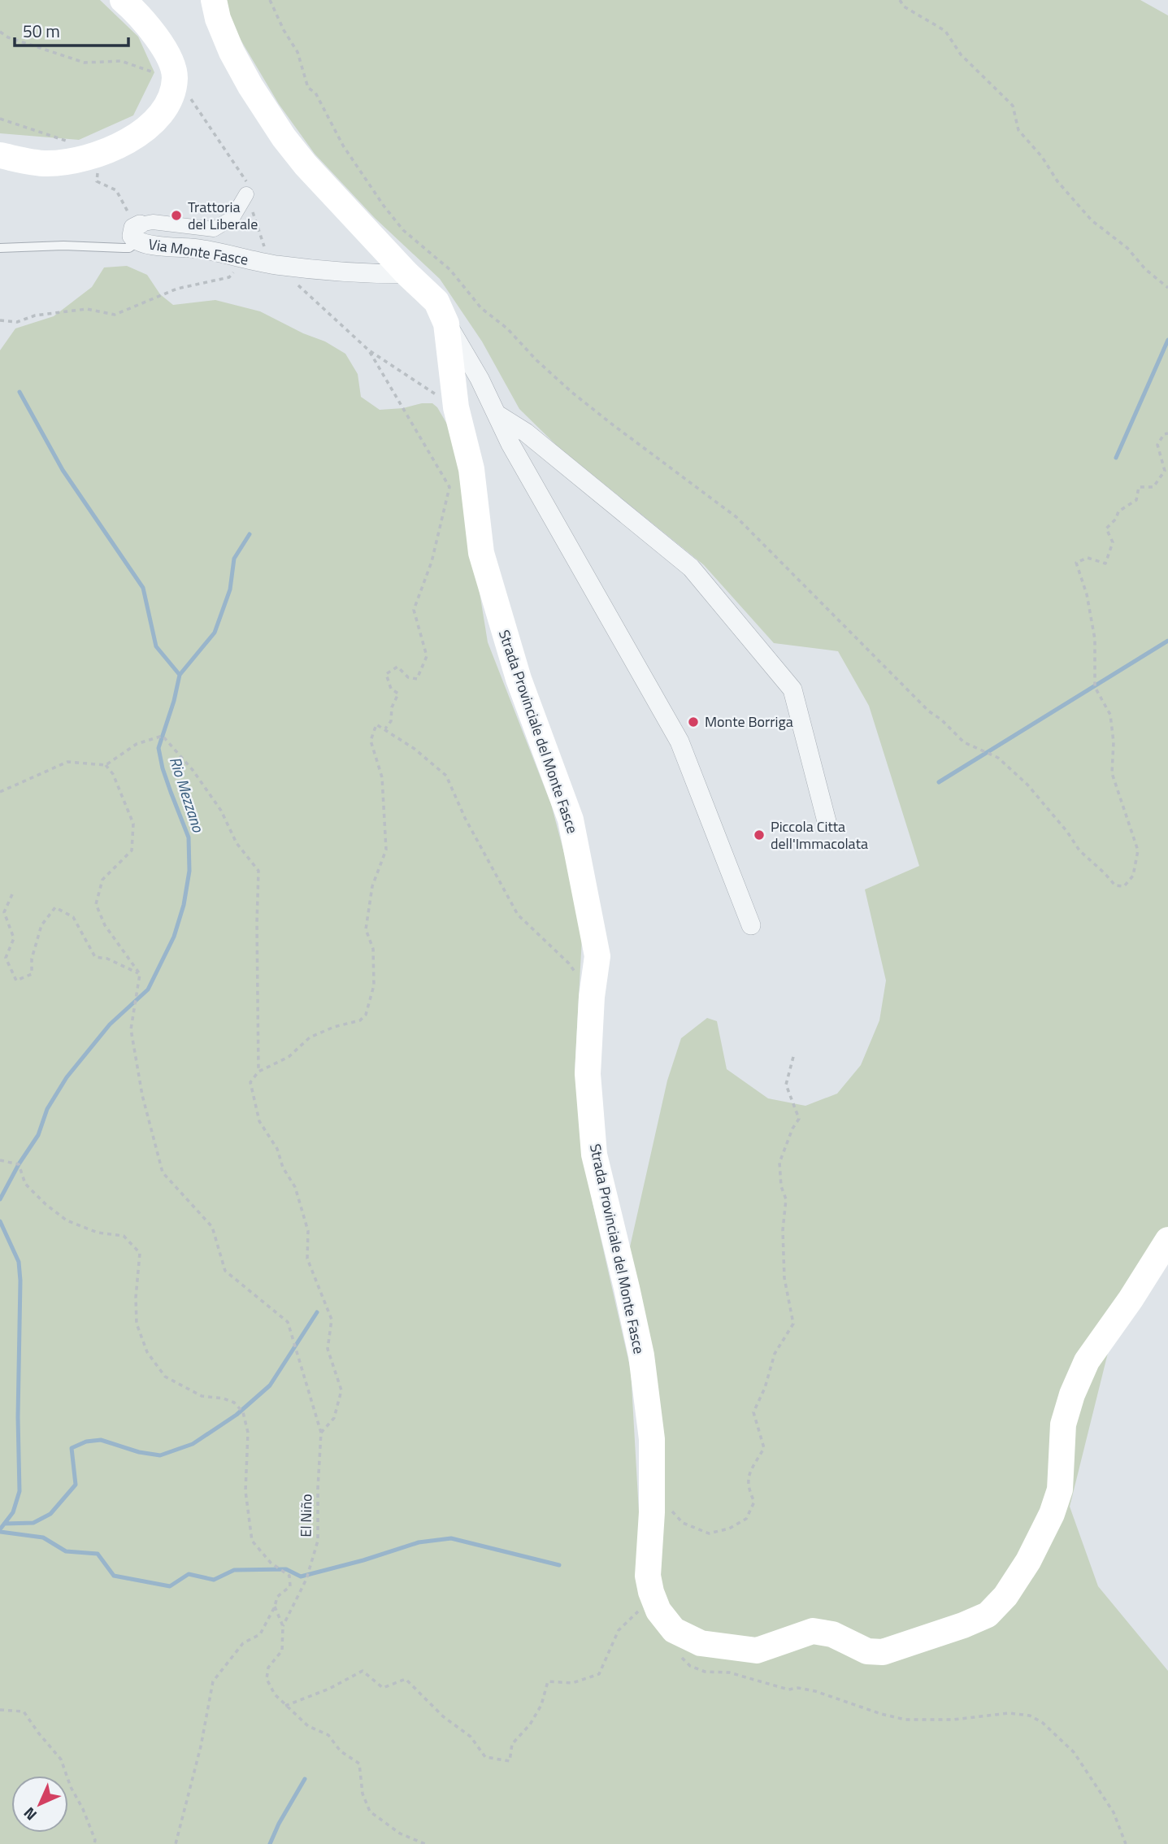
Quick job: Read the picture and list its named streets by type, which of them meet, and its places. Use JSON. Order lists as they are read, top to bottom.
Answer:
{
  "streets": {
    "main road": ["Strada Provinciale del Monte Fasce"],
    "street": ["Via Monte Fasce"],
    "path": ["El Niño"]
  },
  "crossings": [
    ["Via Monte Fasce", "Strada Provinciale del Monte Fasce"]
  ],
  "water": ["Rio Mezzano"],
  "places": ["Trattoria del Liberale", "Monte Borriga", "Piccola Citta dell'Immacolata"],
  "scale_bar": "50 m",
  "north": "bottom left"
}
